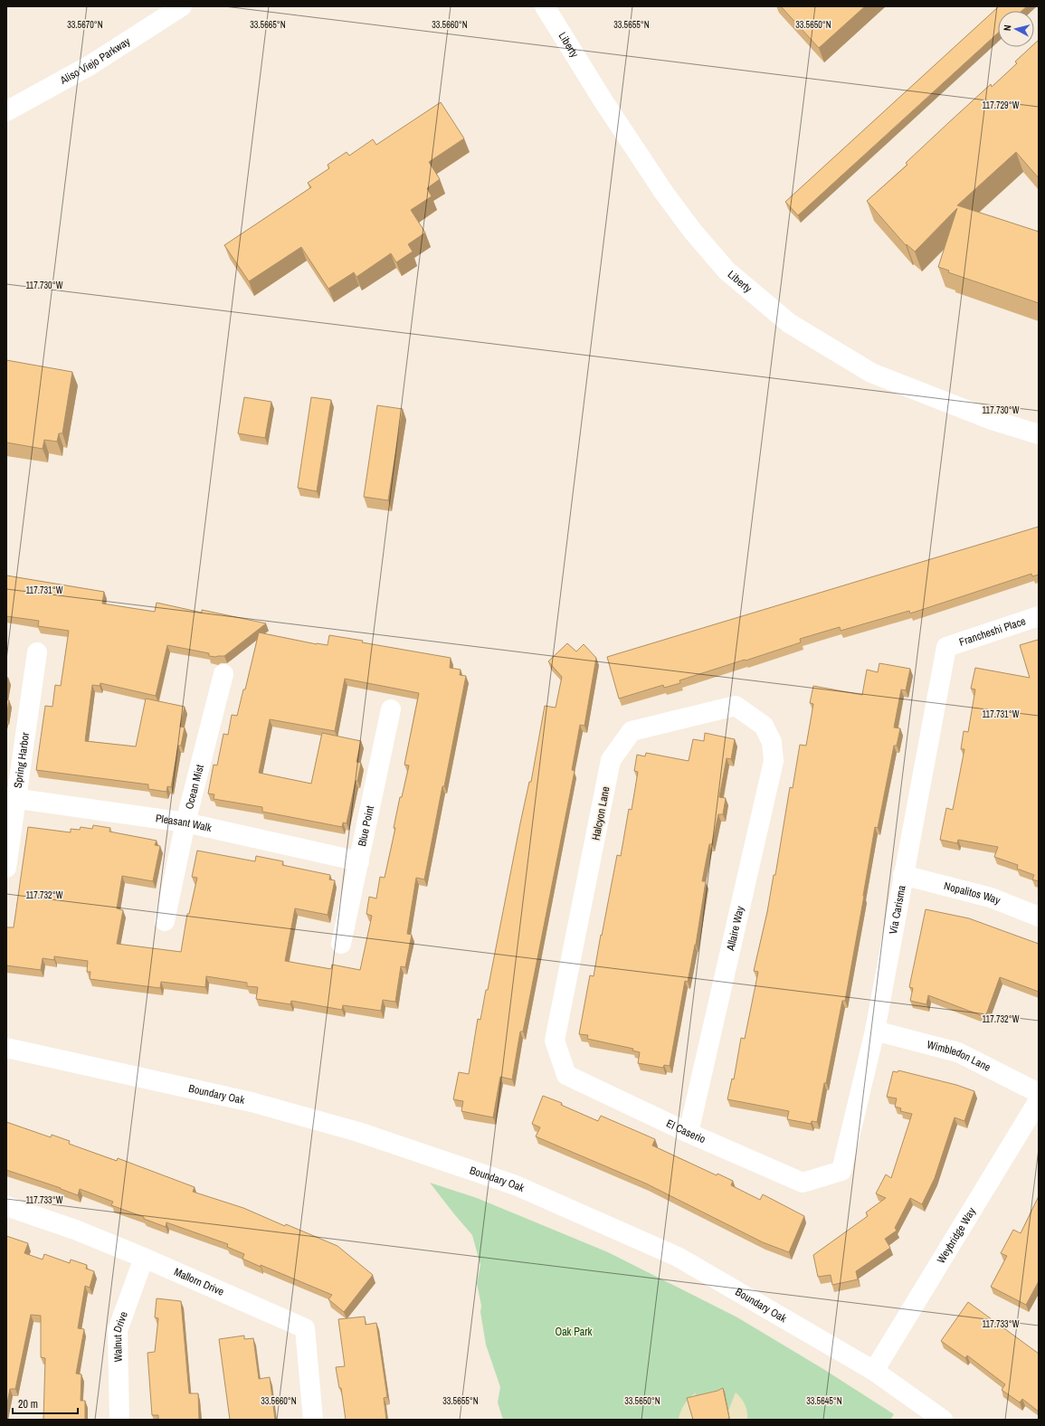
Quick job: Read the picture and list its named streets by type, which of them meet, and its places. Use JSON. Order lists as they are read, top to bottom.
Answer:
{
  "streets": {
    "street": [
      "Liberty",
      "Aliso Viejo Parkway",
      "Francheshi Place",
      "Spring Harbor",
      "Ocean Mist",
      "Halcyon Lane",
      "Pleasant Walk",
      "Blue Point",
      "Nopalitos Way",
      "Via Carisma",
      "Allaire Way",
      "Wimbledon Lane",
      "Boundary Oak",
      "El Caserio",
      "Weybridge Way",
      "Mallorn Drive",
      "Walnut Drive"
    ]
  },
  "crossings": [
    ["Francheshi Place", "Via Carisma"],
    ["Spring Harbor", "Pleasant Walk"],
    ["Ocean Mist", "Pleasant Walk"],
    ["Halcyon Lane", "Allaire Way"],
    ["Halcyon Lane", "El Caserio"],
    ["Pleasant Walk", "Blue Point"],
    ["Nopalitos Way", "Via Carisma"],
    ["Via Carisma", "Wimbledon Lane"],
    ["Via Carisma", "El Caserio"],
    ["Allaire Way", "El Caserio"],
    ["Boundary Oak", "Weybridge Way"],
    ["Mallorn Drive", "Walnut Drive"]
  ],
  "parks": ["Oak Park"],
  "scale_bar": "20 m",
  "north": "left",
  "coordinates": [
    "33.5670°N",
    "33.5665°N",
    "33.5660°N",
    "33.5655°N",
    "33.5650°N",
    "117.729°W",
    "117.730°W",
    "117.731°W",
    "117.732°W",
    "117.733°W",
    "33.5645°N"
  ]
}
